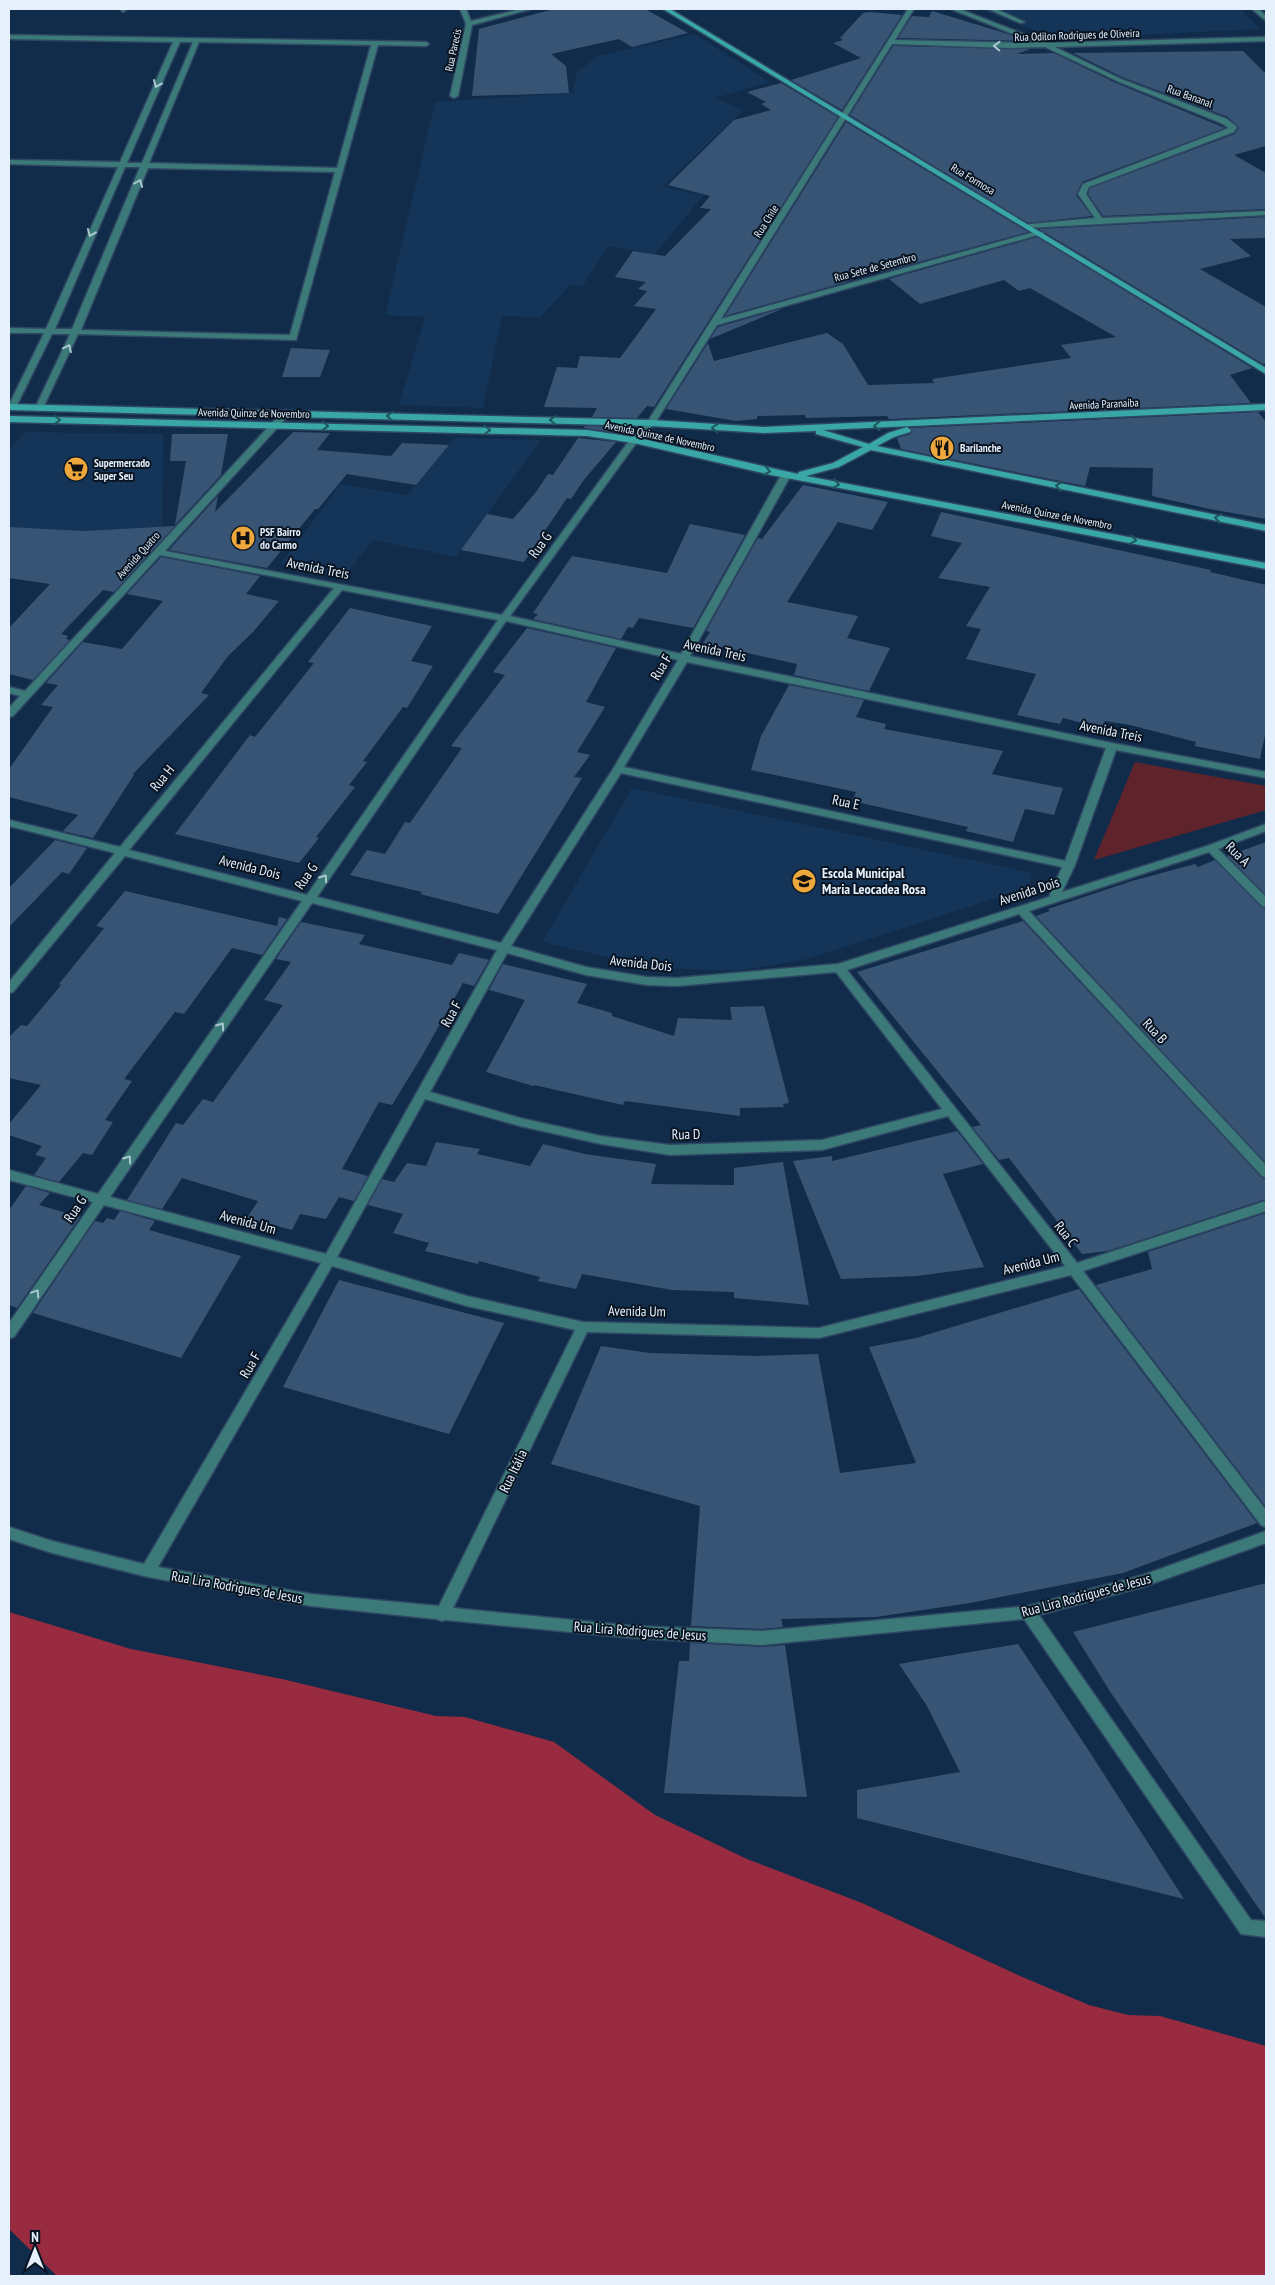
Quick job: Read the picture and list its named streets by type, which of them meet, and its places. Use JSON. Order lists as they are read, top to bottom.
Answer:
{
  "streets": {
    "main road": ["Rua Formosa", "Avenida Paranaíba", "Avenida Quinze de Novembro"],
    "street": [
      "Rua Odilon Rodrigues de Oliveira",
      "Rua Parecis",
      "Rua Bananal",
      "Rua Chile",
      "Rua Sete de Setembro",
      "Rua G",
      "Avenida Quatro",
      "Avenida Treis",
      "Rua F",
      "Rua H",
      "Rua E",
      "Rua A",
      "Avenida Dois",
      "Rua B",
      "Rua D",
      "Avenida Um",
      "Rua C",
      "Rua Itália",
      "Rua Lira Rodrigues de Jesus"
    ]
  },
  "crossings": [
    ["Rua Odilon Rodrigues de Oliveira", "Rua Bananal"],
    ["Rua Odilon Rodrigues de Oliveira", "Rua Chile"],
    ["Rua Formosa", "Rua Chile"],
    ["Rua Formosa", "Rua Sete de Setembro"],
    ["Rua Chile", "Rua Sete de Setembro"],
    ["Rua Chile", "Avenida Quinze de Novembro"],
    ["Rua Chile", "Rua G"],
    ["Avenida Paranaíba", "Avenida Quinze de Novembro"],
    ["Avenida Quinze de Novembro", "Rua G"],
    ["Avenida Quinze de Novembro", "Avenida Quatro"],
    ["Avenida Quinze de Novembro", "Rua F"],
    ["Rua G", "Avenida Treis"],
    ["Rua G", "Avenida Dois"],
    ["Rua G", "Avenida Um"],
    ["Avenida Quatro", "Avenida Treis"],
    ["Avenida Treis", "Rua F"],
    ["Avenida Treis", "Rua H"],
    ["Rua F", "Rua E"],
    ["Rua F", "Avenida Dois"],
    ["Rua F", "Rua D"],
    ["Rua F", "Avenida Um"],
    ["Rua F", "Rua Lira Rodrigues de Jesus"],
    ["Rua H", "Avenida Dois"],
    ["Rua A", "Avenida Dois"],
    ["Avenida Dois", "Rua B"],
    ["Avenida Dois", "Rua C"],
    ["Rua D", "Rua C"],
    ["Avenida Um", "Rua C"],
    ["Avenida Um", "Rua Itália"],
    ["Rua Itália", "Rua Lira Rodrigues de Jesus"]
  ],
  "one_way": ["Rua Odilon Rodrigues de Oliveira", "Rua G"],
  "places": {
    "restaurant": ["Barilanche"],
    "supermarket": ["Supermercado Super Seu"],
    "hospital": ["PSF Bairro do Carmo"],
    "school or university": ["Escola Municipal Maria Leocadea Rosa"]
  },
  "north": "top"
}
